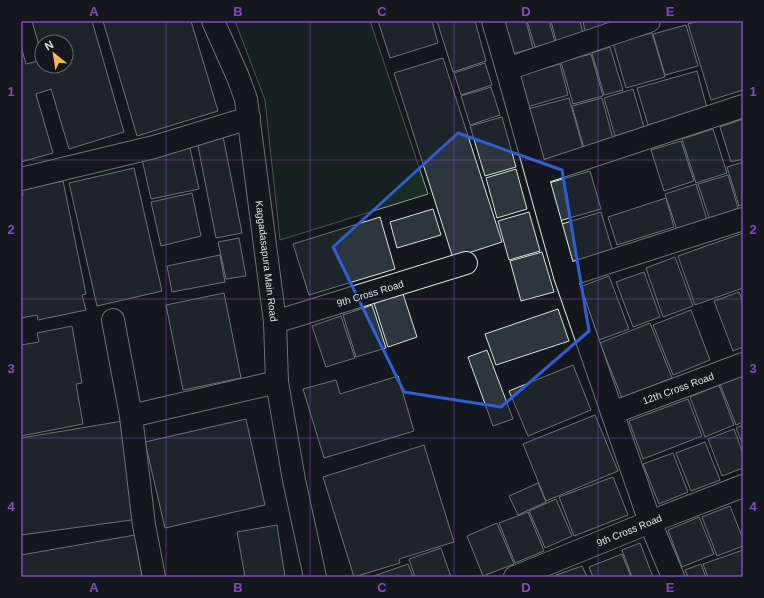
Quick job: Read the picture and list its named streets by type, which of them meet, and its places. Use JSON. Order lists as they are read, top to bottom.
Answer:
{
  "streets": {
    "street": ["Kaggadasapura Main Road", "9th Cross Road", "12th Cross Road"]
  },
  "crossings": [
    ["Kaggadasapura Main Road", "9th Cross Road"]
  ],
  "north": "top left",
  "grid": {
    "columns": [
      "A",
      "B",
      "C",
      "D",
      "E"
    ],
    "rows": [
      "1",
      "2",
      "3",
      "4"
    ]
  }
}
